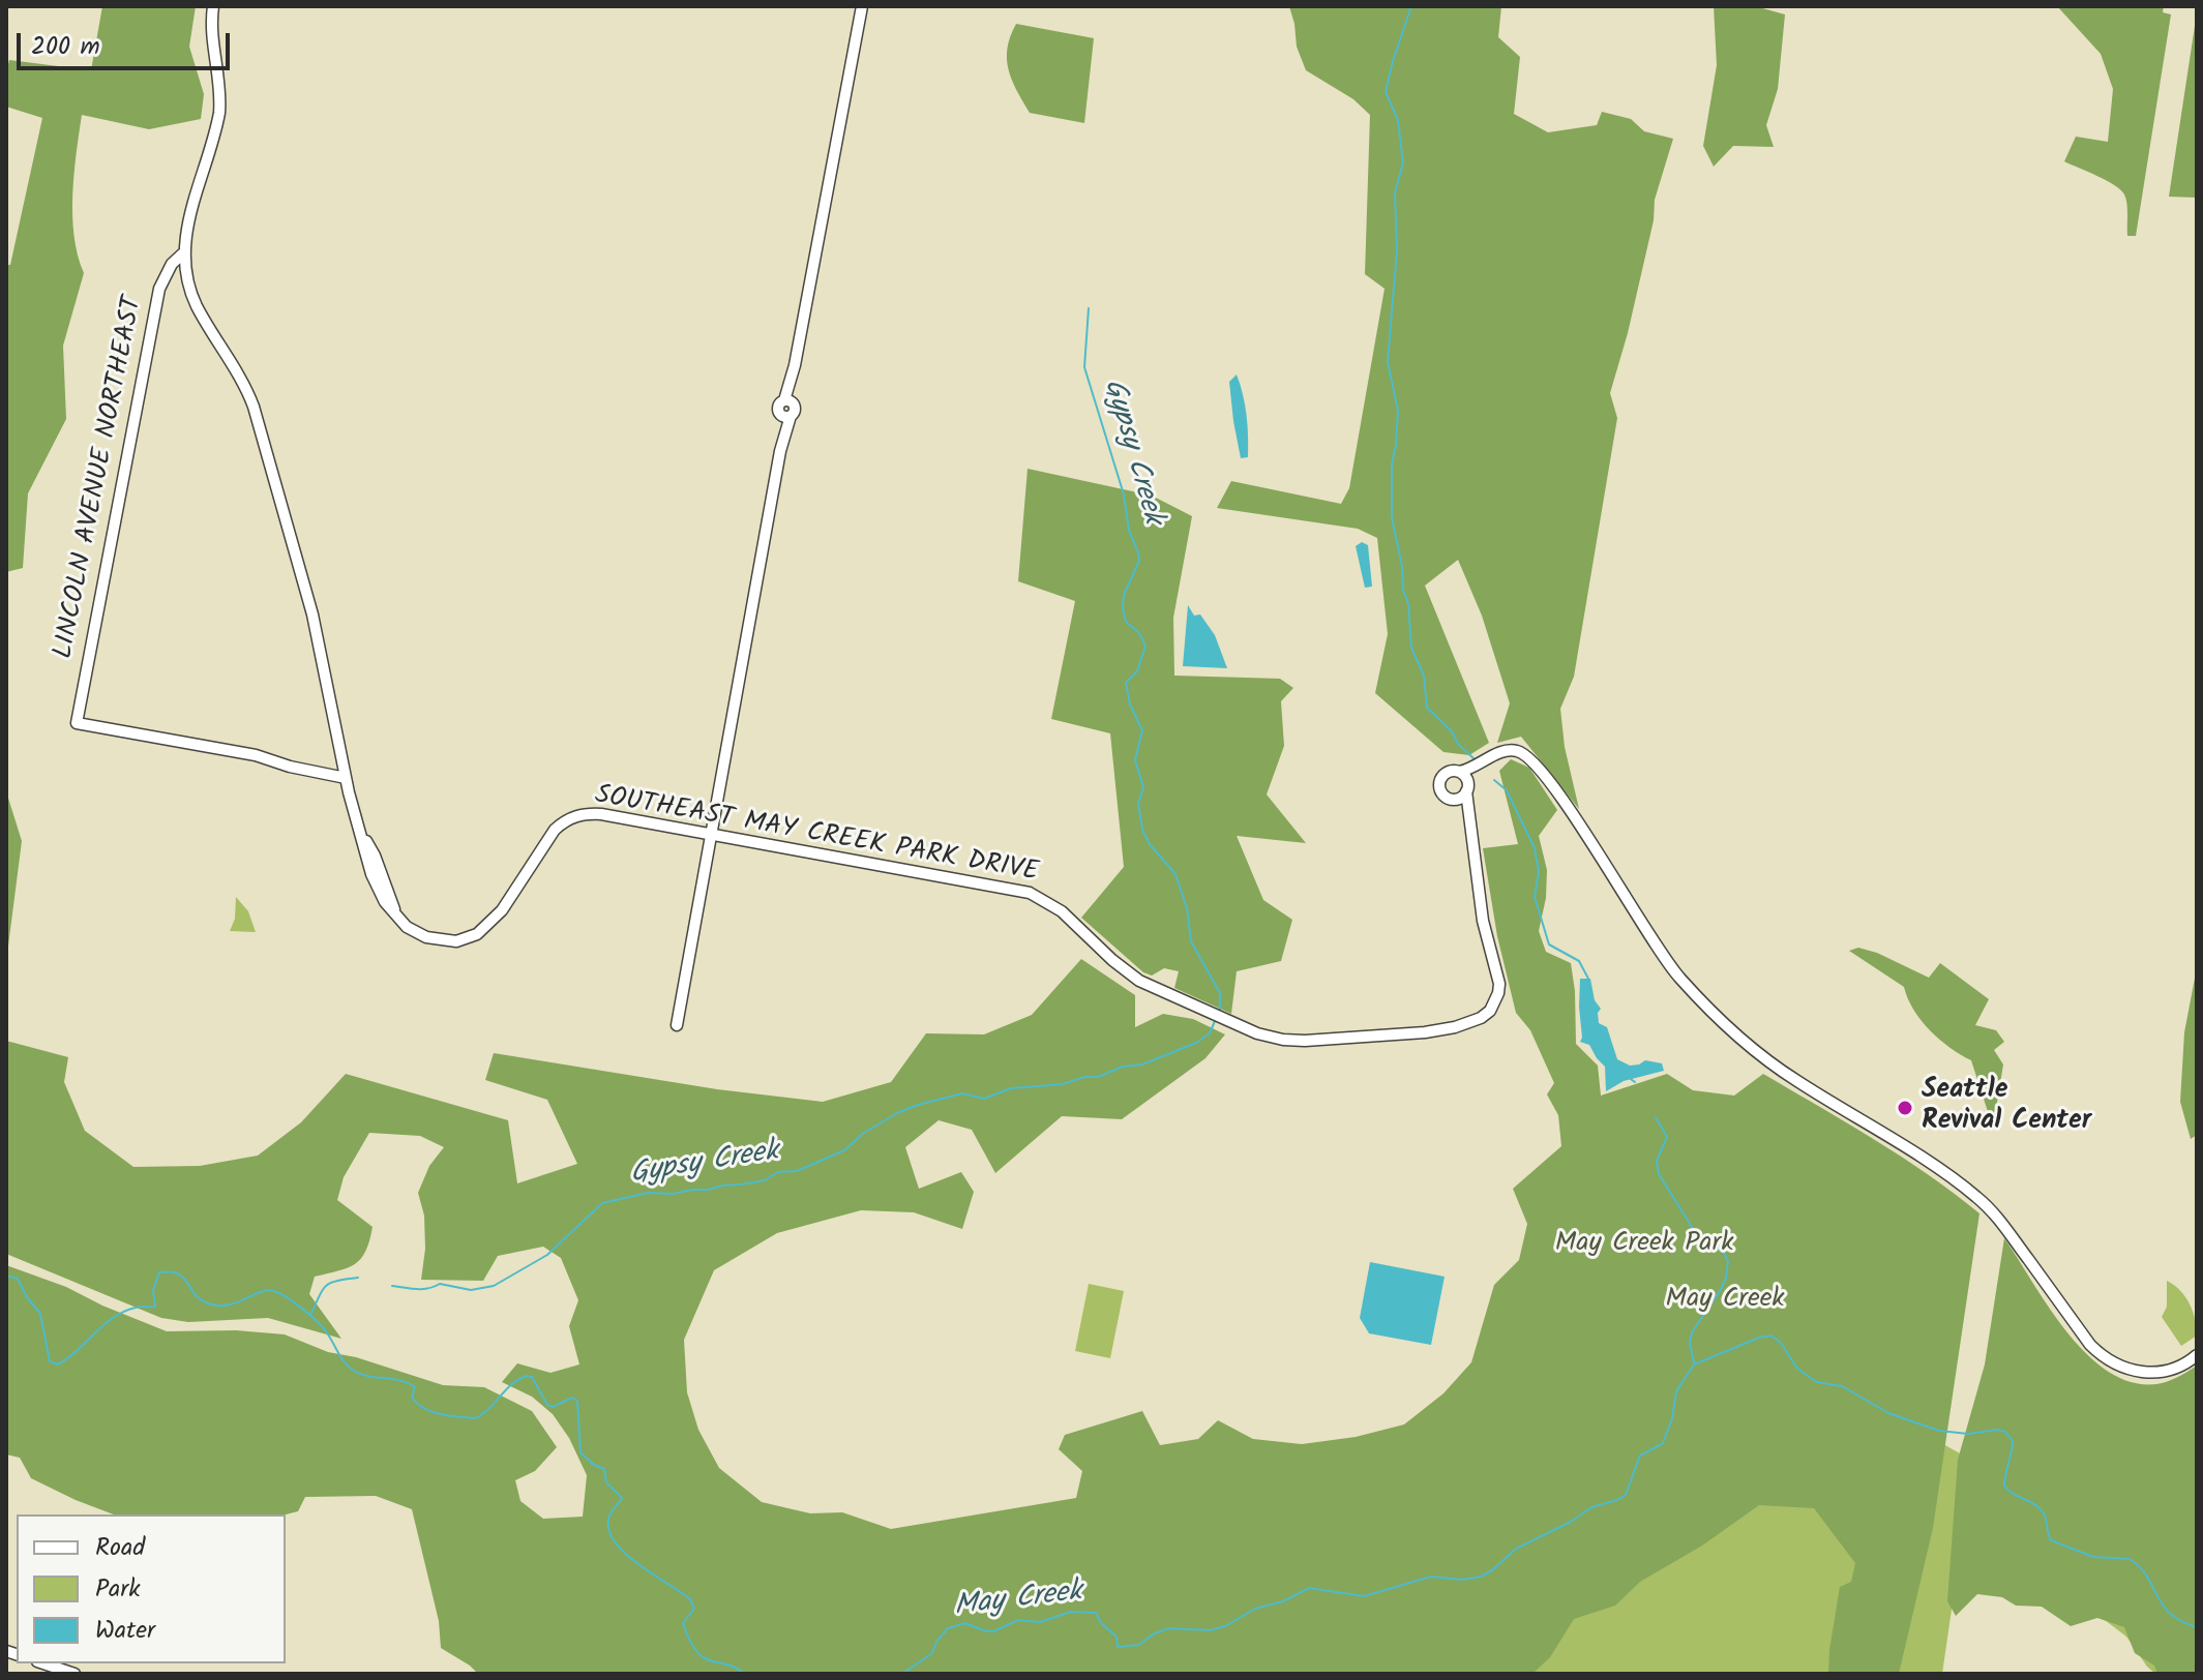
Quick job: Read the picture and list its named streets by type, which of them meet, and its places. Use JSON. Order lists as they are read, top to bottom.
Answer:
{
  "streets": {
    "street": ["LINCOLN AVENUE NORTHEAST", "SOUTHEAST MAY CREEK PARK DRIVE"]
  },
  "crossings": [
    ["LINCOLN AVENUE NORTHEAST", "SOUTHEAST MAY CREEK PARK DRIVE"]
  ],
  "water": ["Gypsy Creek", "May Creek"],
  "parks": ["May Creek Park", "May Creek"],
  "places": ["Seattle Revival Center"],
  "legend": ["Road", "Park", "Water"],
  "scale_bar": "200 m"
}
